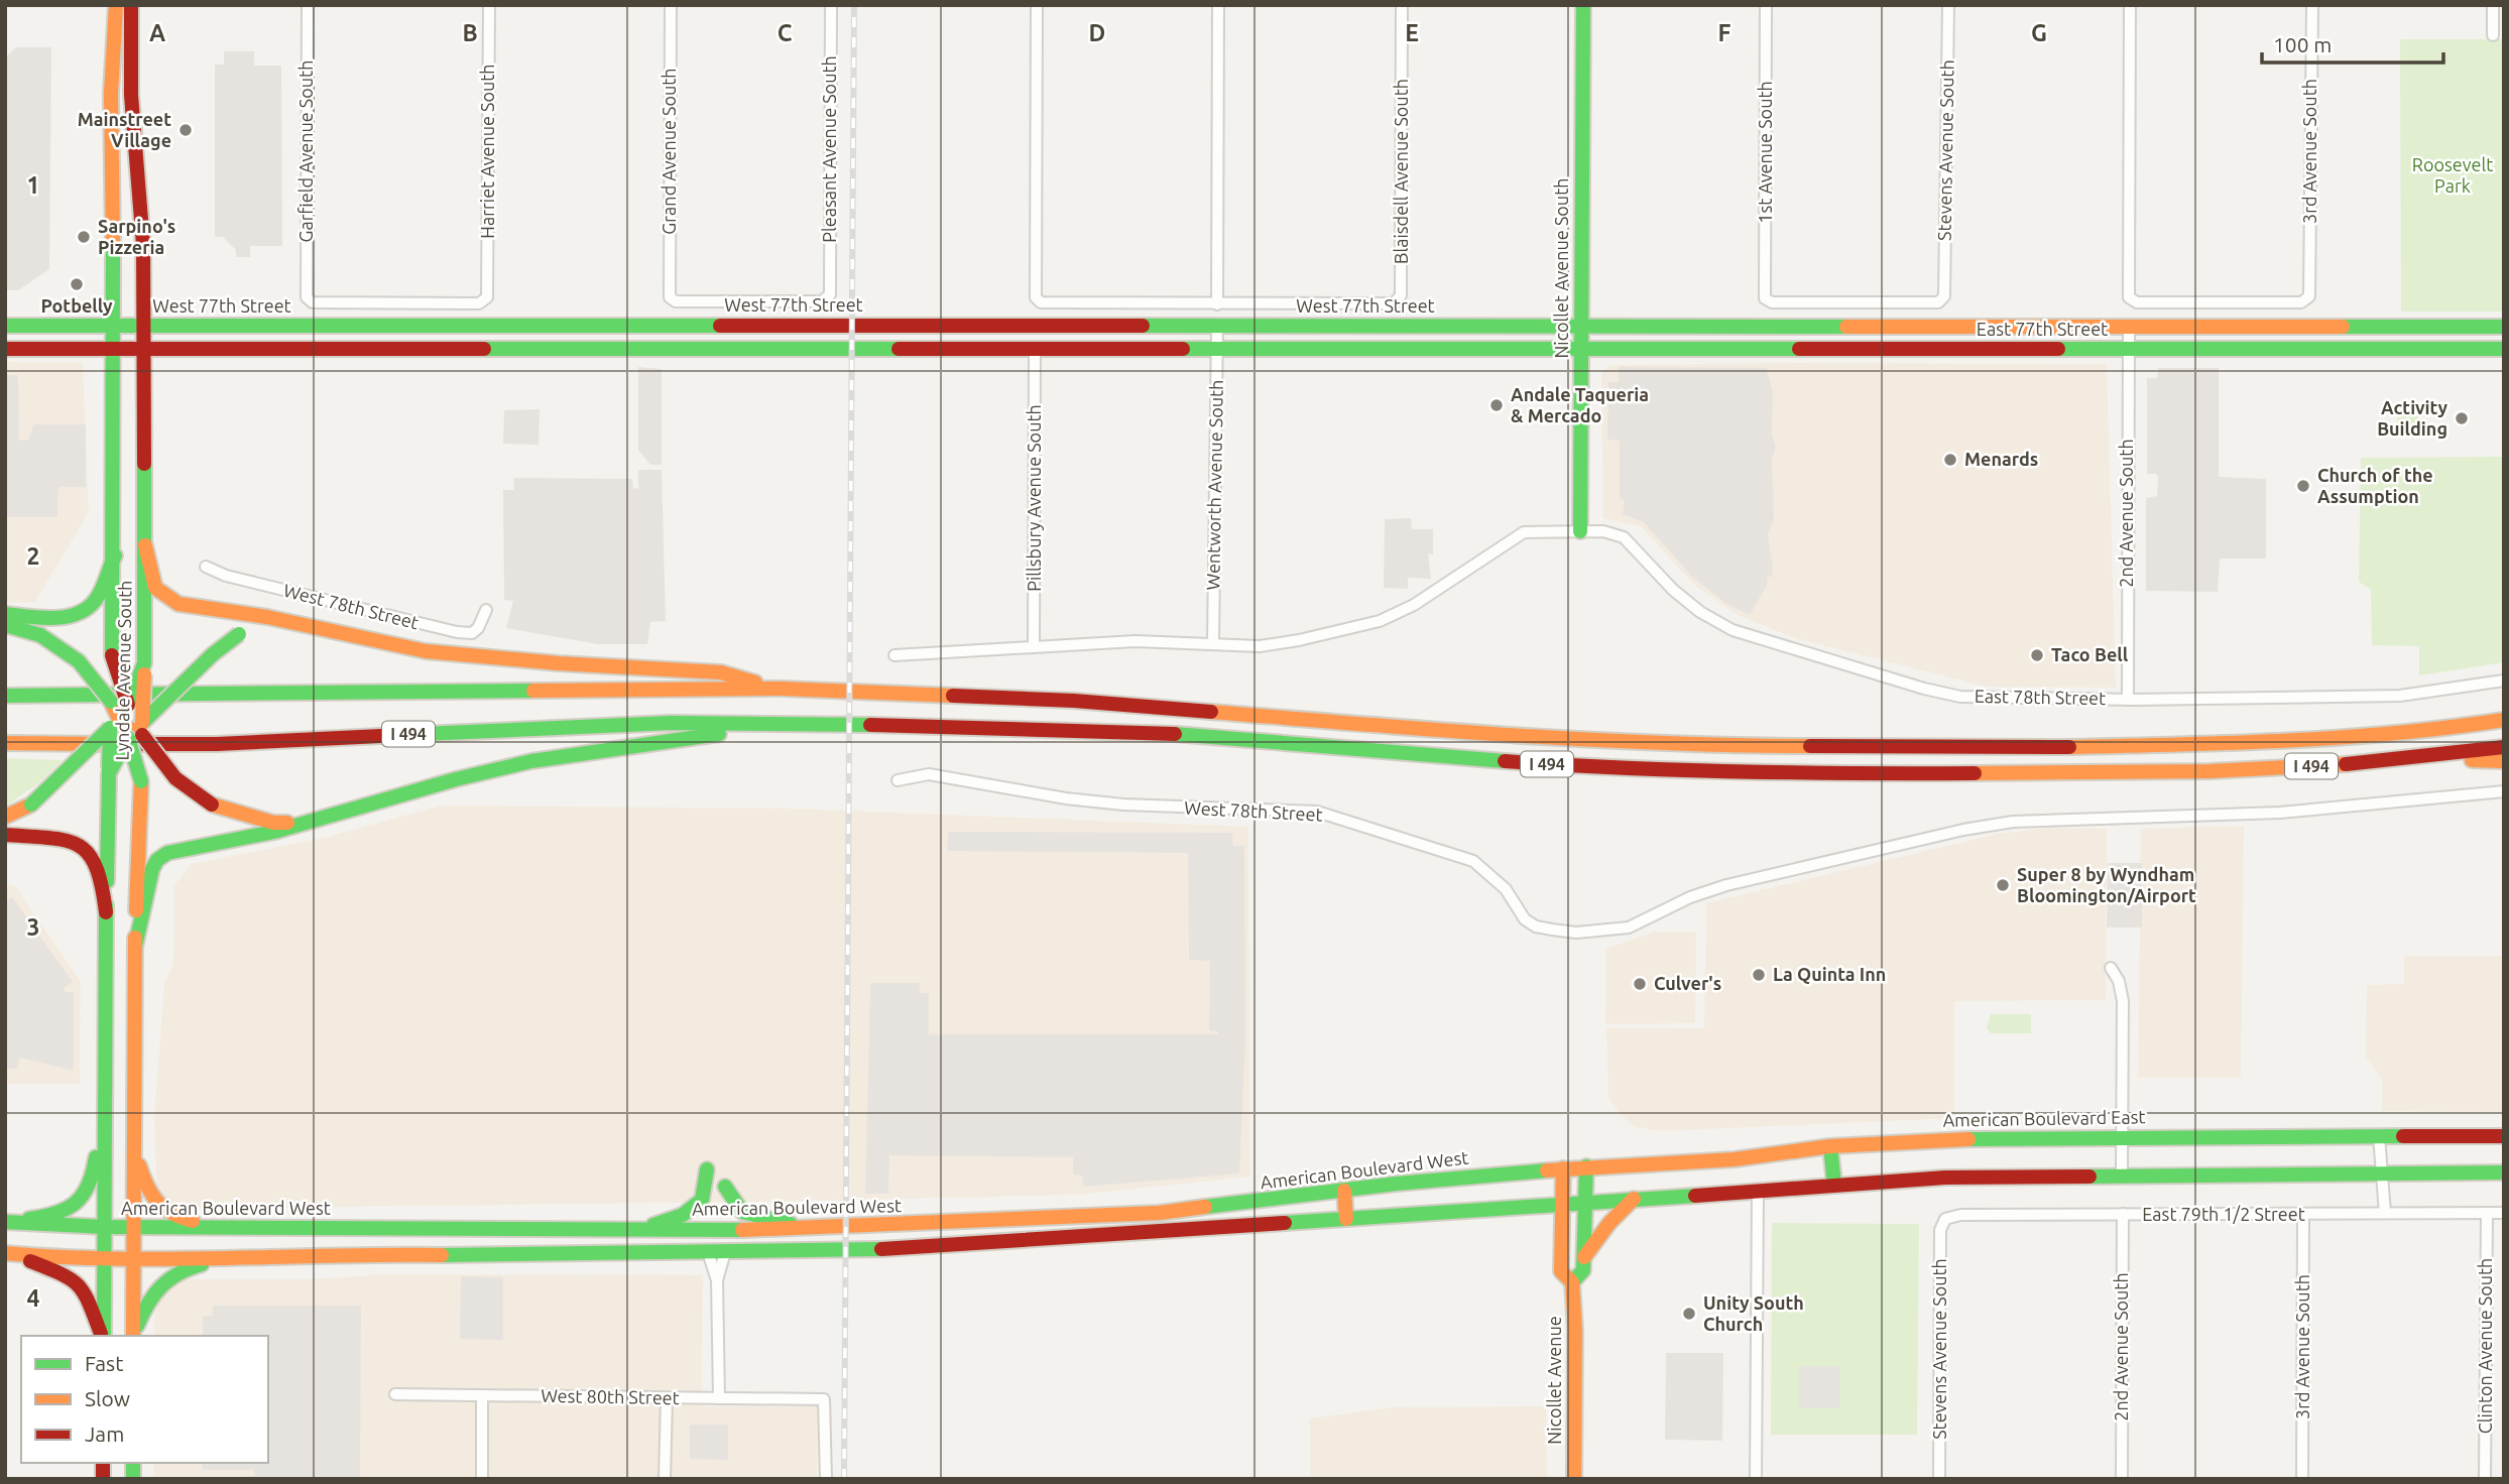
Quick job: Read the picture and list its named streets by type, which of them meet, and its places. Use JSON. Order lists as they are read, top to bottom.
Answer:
{
  "streets": {
    "main road": [
      "Nicollet Avenue South",
      "West 77th Street",
      "East 77th Street",
      "Lyndale Avenue South",
      "I 494",
      "American Boulevard East",
      "American Boulevard West",
      "Nicollet Avenue"
    ],
    "street": [
      "Pleasant Avenue South",
      "Stevens Avenue South",
      "Garfield Avenue South",
      "Harriet Avenue South",
      "Grand Avenue South",
      "3rd Avenue South",
      "1st Avenue South",
      "Blaisdell Avenue South",
      "Wentworth Avenue South",
      "Pillsbury Avenue South",
      "2nd Avenue South",
      "West 78th Street",
      "East 78th Street",
      "East 79th 1/2 Street",
      "Clinton Avenue South",
      "West 80th Street"
    ]
  },
  "crossings": [
    ["Pleasant Avenue South", "Grand Avenue South"],
    ["Stevens Avenue South", "1st Avenue South"],
    ["Stevens Avenue South", "East 79th 1/2 Street"],
    ["Garfield Avenue South", "Harriet Avenue South"],
    ["3rd Avenue South", "East 79th 1/2 Street"],
    ["Nicollet Avenue South", "West 77th Street"],
    ["Nicollet Avenue South", "East 77th Street"],
    ["Nicollet Avenue South", "East 78th Street"],
    ["West 77th Street", "East 77th Street"],
    ["West 77th Street", "Wentworth Avenue South"],
    ["West 77th Street", "Lyndale Avenue South"],
    ["East 77th Street", "2nd Avenue South"],
    ["2nd Avenue South", "East 78th Street"],
    ["2nd Avenue South", "East 79th 1/2 Street"],
    ["Lyndale Avenue South", "American Boulevard West"],
    ["American Boulevard East", "American Boulevard West"],
    ["American Boulevard West", "Nicollet Avenue"],
    ["East 79th 1/2 Street", "Clinton Avenue South"]
  ],
  "parks": ["Roosevelt Park"],
  "places": [
    "Mainstreet Village",
    "Sarpino's Pizzeria",
    "Potbelly",
    "Andale Taqueria & Mercado",
    "Activity Building",
    "Menards",
    "Church of the Assumption",
    "Taco Bell",
    "Super 8 by Wyndham Bloomington/Airport",
    "La Quinta Inn",
    "Culver's",
    "Unity South Church"
  ],
  "legend": ["Fast", "Slow", "Jam"],
  "scale_bar": "100 m",
  "grid": {
    "columns": [
      "A",
      "B",
      "C",
      "D",
      "E",
      "F",
      "G"
    ],
    "rows": [
      "1",
      "2",
      "3",
      "4"
    ]
  }
}
